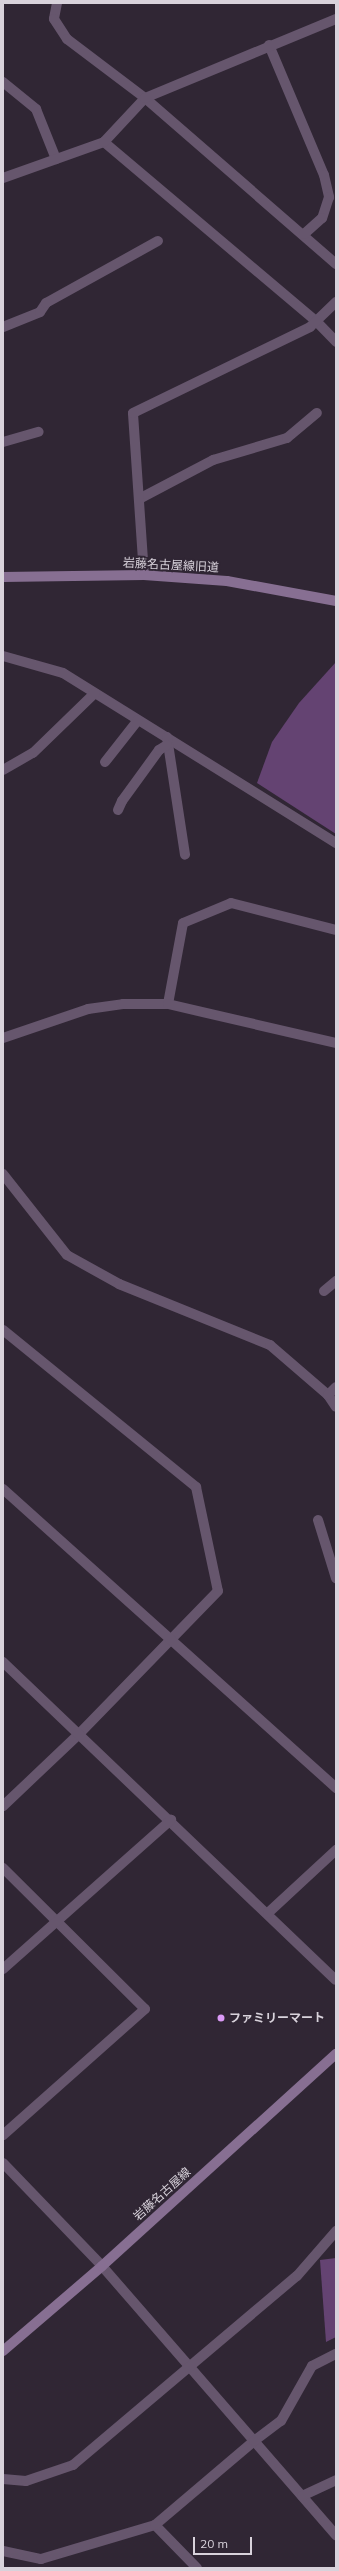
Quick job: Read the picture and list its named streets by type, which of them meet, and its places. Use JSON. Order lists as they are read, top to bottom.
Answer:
{
  "streets": {
    "main road": ["岩藤名古屋線旧道", "岩藤名古屋線"]
  },
  "places": ["ファミリーマート"],
  "scale_bar": "20 m"
}
